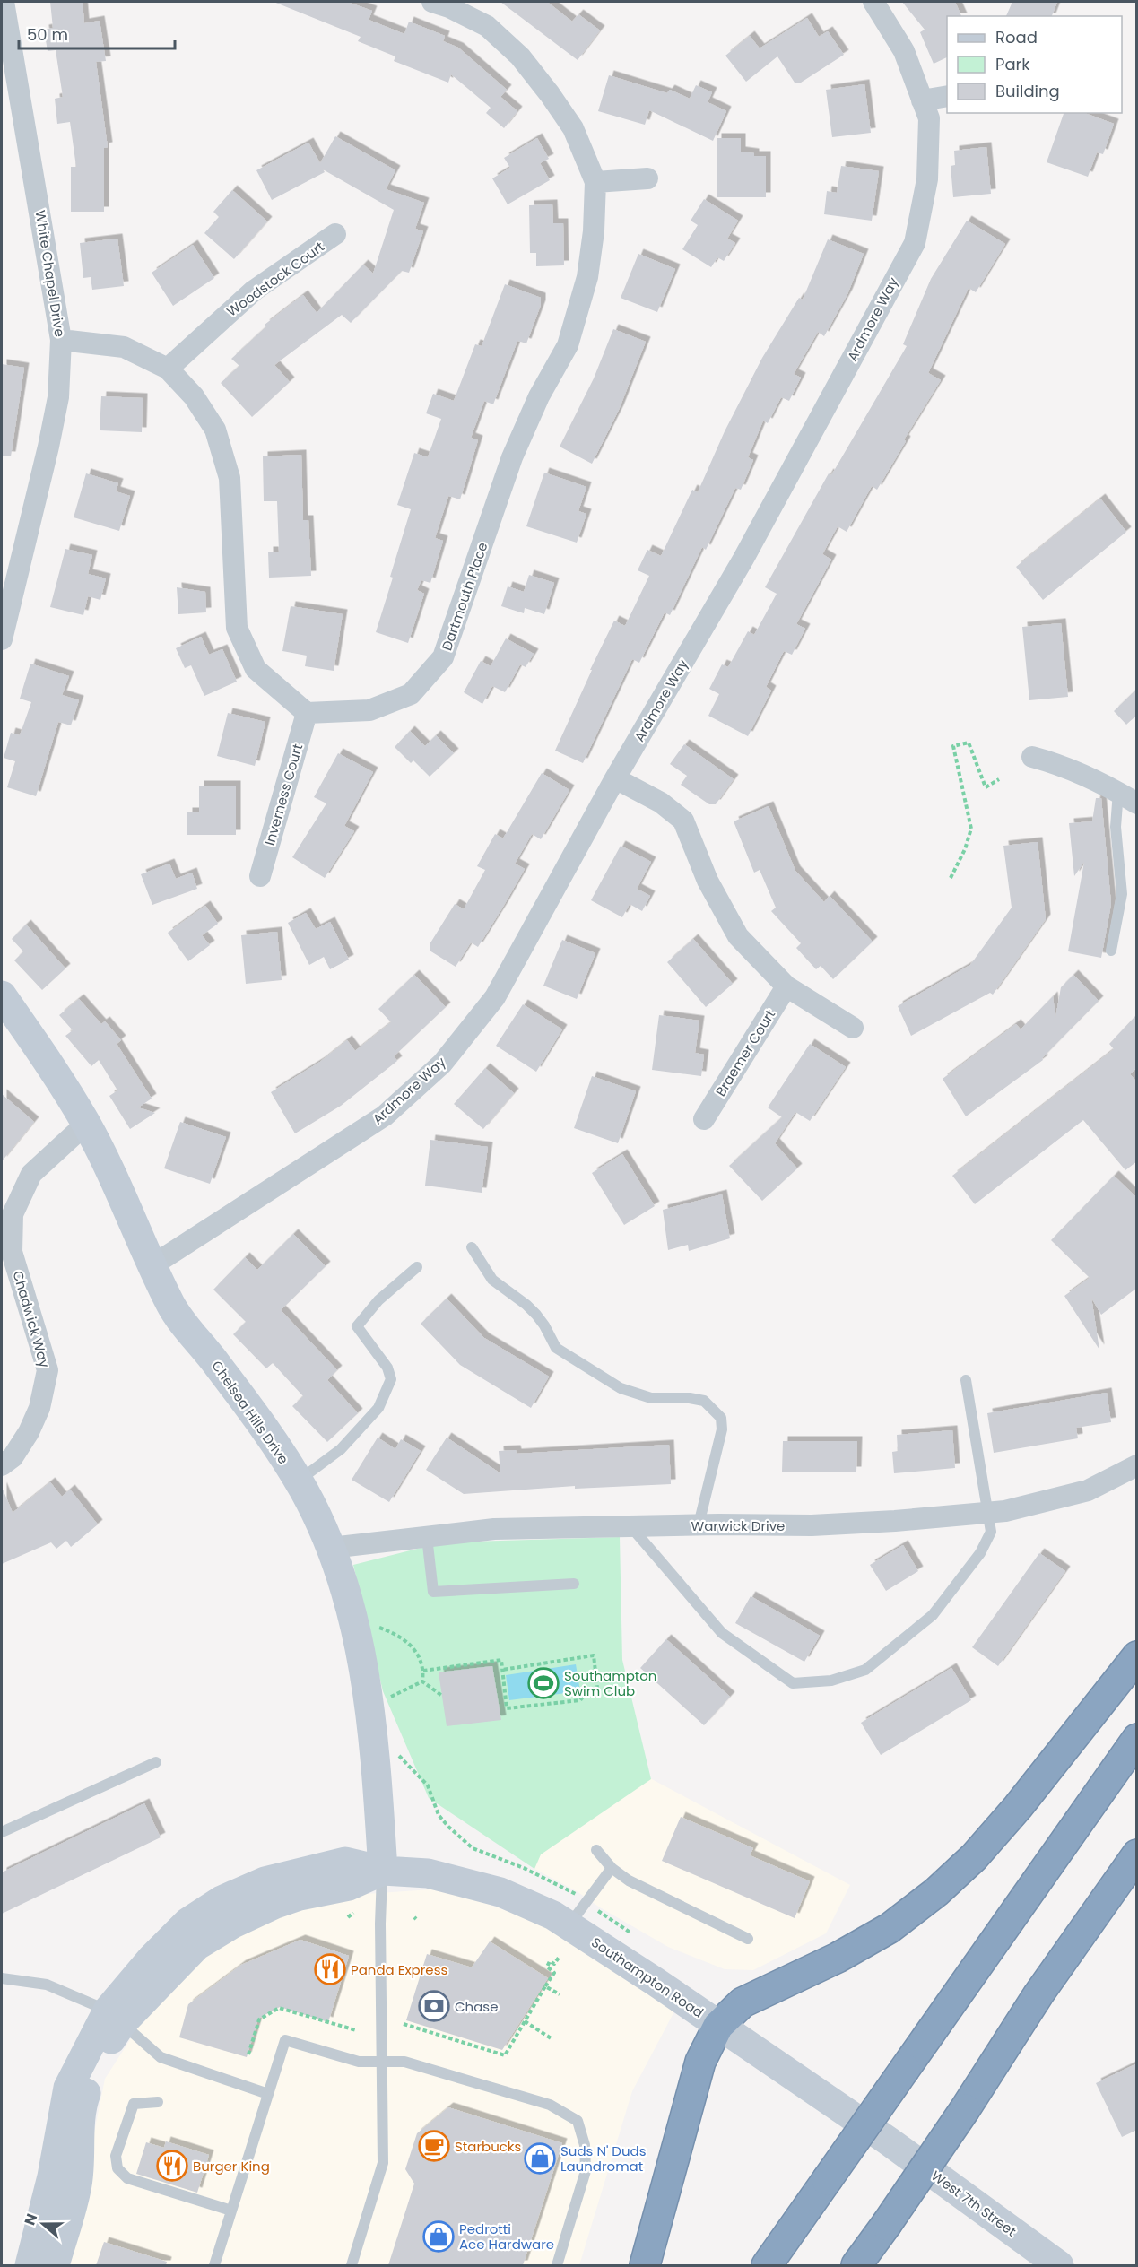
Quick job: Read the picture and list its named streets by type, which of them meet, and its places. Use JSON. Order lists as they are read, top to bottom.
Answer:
{
  "streets": {
    "street": [
      "White Chapel Drive",
      "Woodstock Court",
      "Ardmore Way",
      "Dartmouth Place",
      "Inverness Court",
      "Braemer Court",
      "Chadwick Way",
      "Chelsea Hills Drive",
      "Warwick Drive",
      "Southampton Road",
      "West 7th Street"
    ]
  },
  "crossings": [
    ["Ardmore Way", "Chelsea Hills Drive"],
    ["Dartmouth Place", "Inverness Court"],
    ["Chadwick Way", "Chelsea Hills Drive"],
    ["Chelsea Hills Drive", "Warwick Drive"],
    ["Chelsea Hills Drive", "Southampton Road"],
    ["Southampton Road", "West 7th Street"]
  ],
  "places": {
    "sports": ["Southampton Swim Club"],
    "restaurant": ["Panda Express", "Burger King"],
    "bank": ["Chase"],
    "cafe": ["Starbucks"],
    "shop": ["Suds N' Duds Laundromat", "Pedrotti Ace Hardware"]
  },
  "legend": ["Road", "Park", "Building"],
  "scale_bar": "50 m",
  "north": "left"
}
